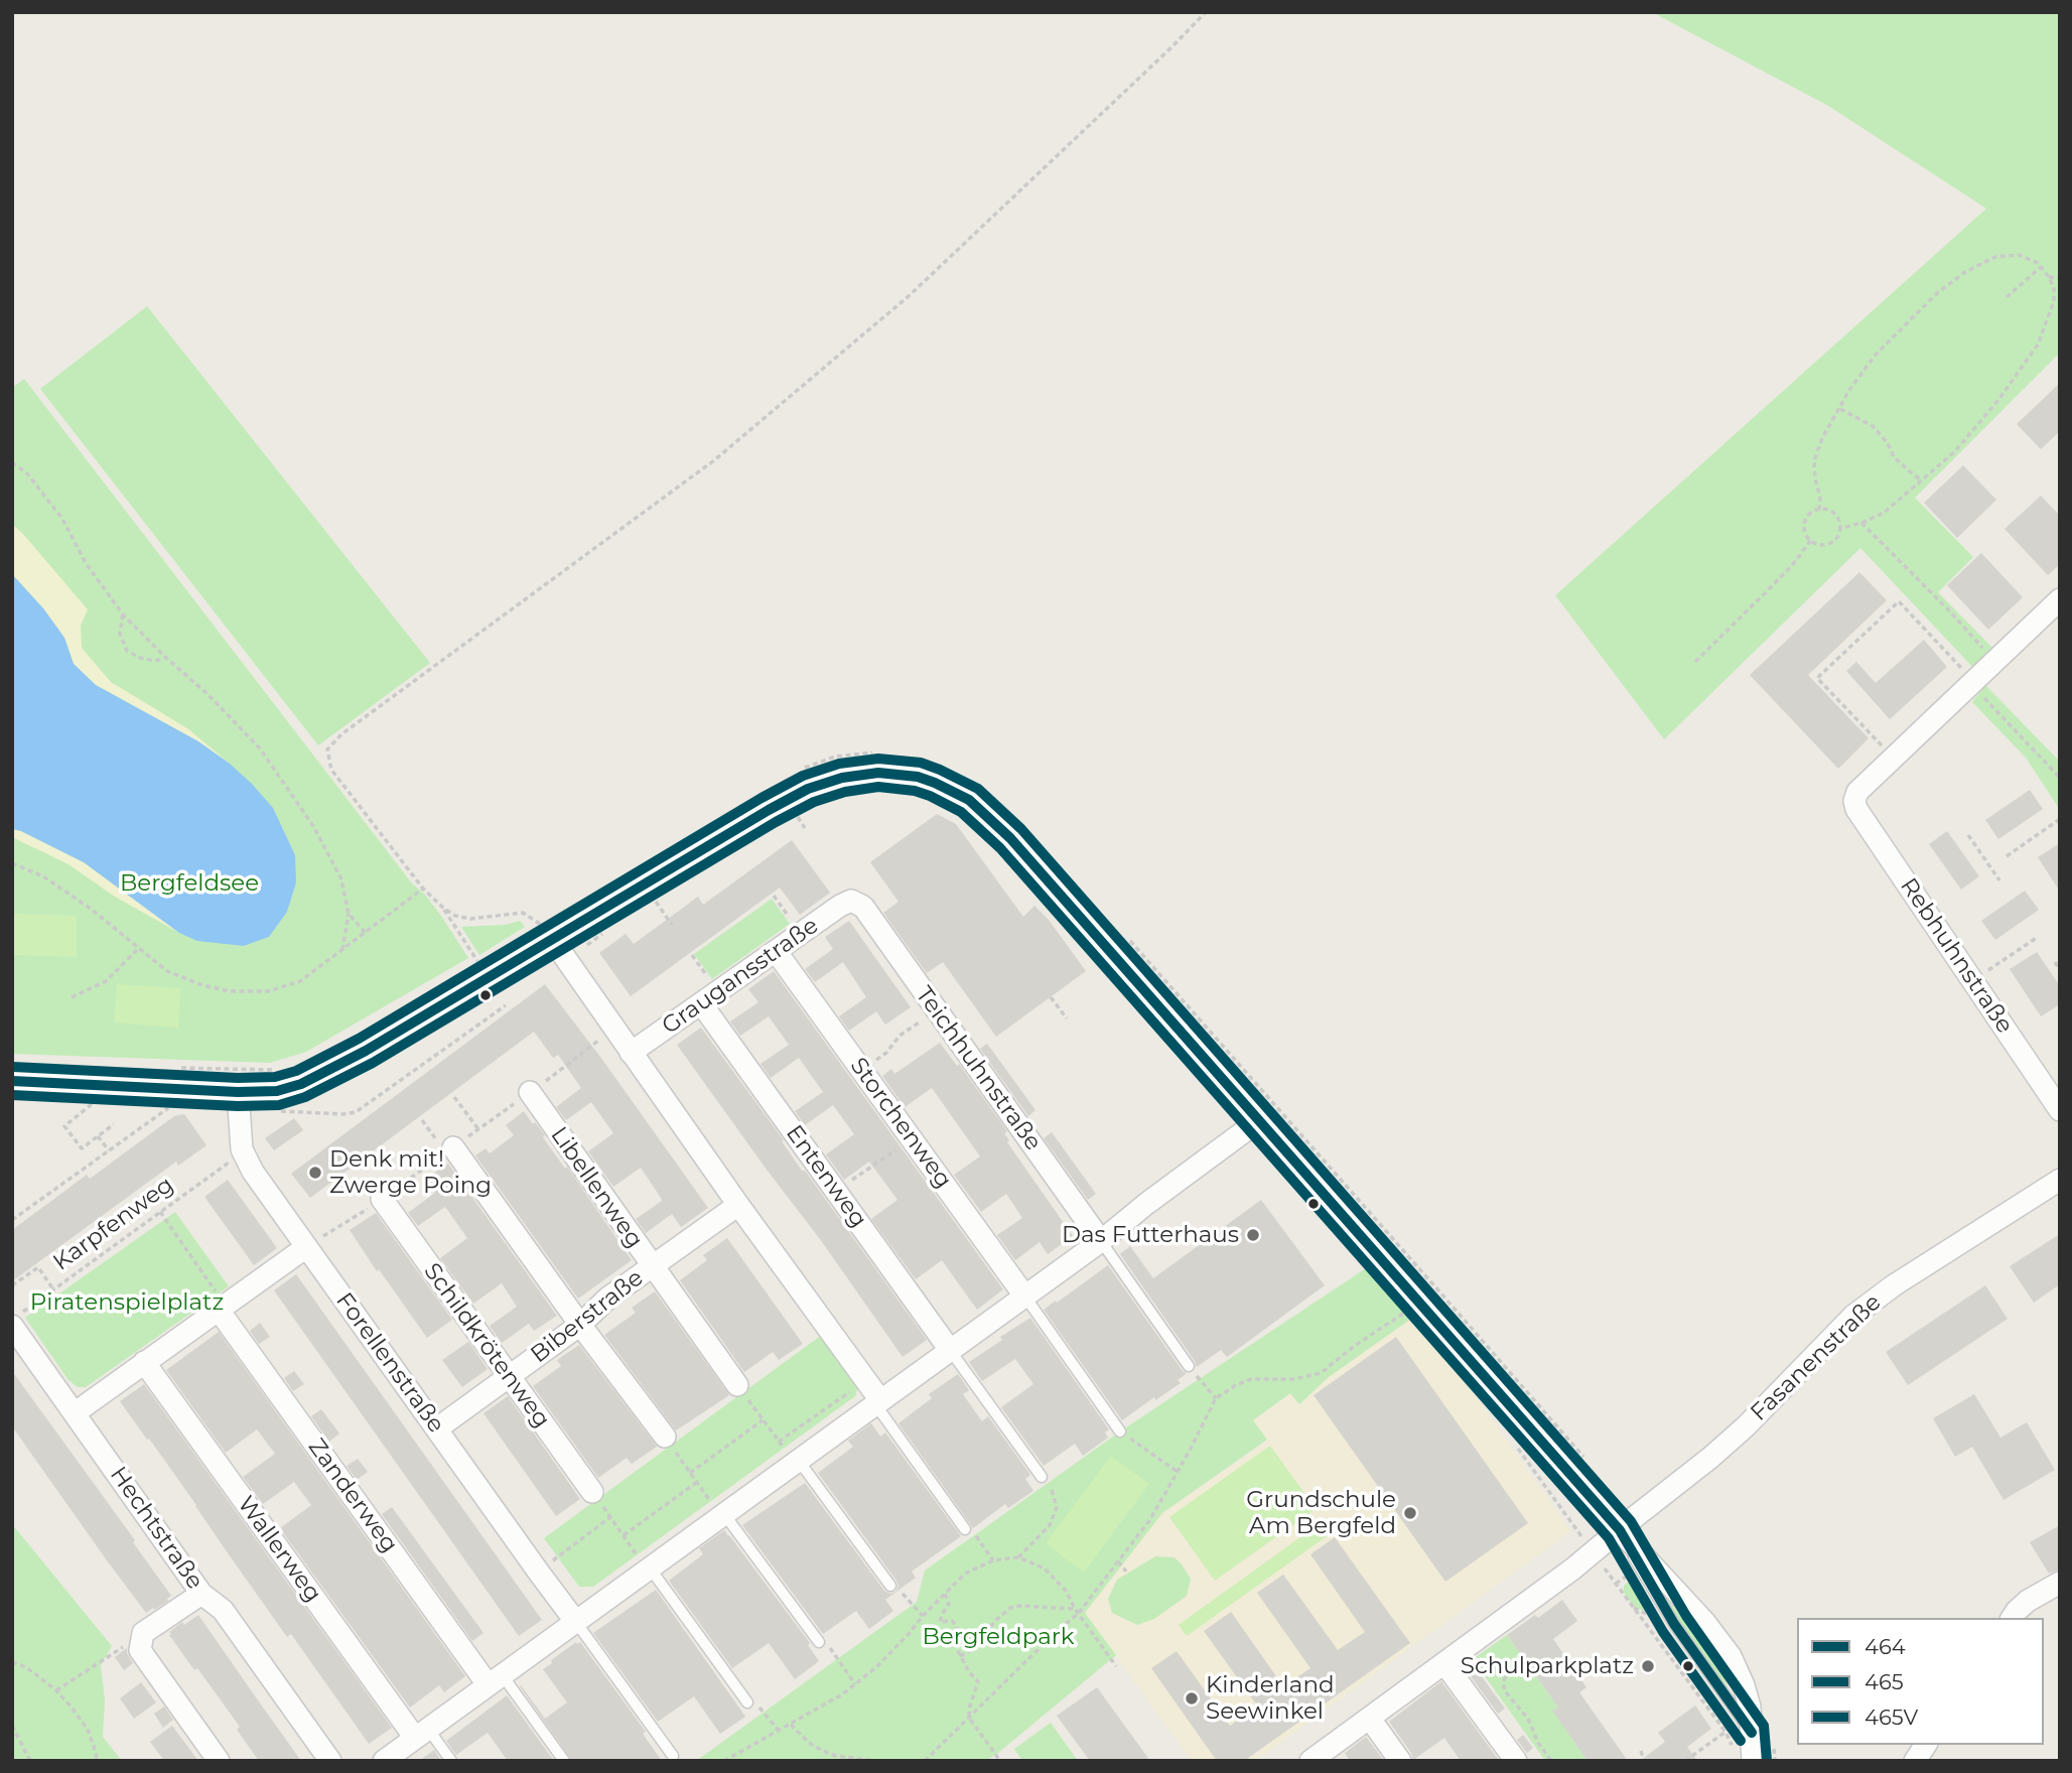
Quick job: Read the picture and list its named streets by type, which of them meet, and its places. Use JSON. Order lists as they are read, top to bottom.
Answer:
{
  "streets": {
    "street": [
      "Rebhuhnstraße",
      "Graugansstraße",
      "Teichhuhnstraße",
      "Storchenweg",
      "Entenweg",
      "Libellenweg",
      "Biberstraße",
      "Schildkrötenweg",
      "Fasanenstraße",
      "Forellenstraße",
      "Zanderweg",
      "Hechtstraße",
      "Wallerweg"
    ],
    "path": ["Karpfenweg"]
  },
  "crossings": [
    ["Graugansstraße", "Teichhuhnstraße"],
    ["Graugansstraße", "Storchenweg"],
    ["Graugansstraße", "Entenweg"],
    ["Libellenweg", "Biberstraße"],
    ["Karpfenweg", "Hechtstraße"],
    ["Biberstraße", "Schildkrötenweg"],
    ["Biberstraße", "Forellenstraße"]
  ],
  "parks": ["Bergfeldsee", "Piratenspielplatz", "Bergfeldpark"],
  "places": [
    "Denk mit! Zwerge Poing",
    "Das Futterhaus",
    "Grundschule Am Bergfeld",
    "Schulparkplatz",
    "Kinderland Seewinkel"
  ],
  "lines": ["transit line 465V", "transit line 464", "transit line 465"],
  "legend": ["464", "465", "465V"]
}
